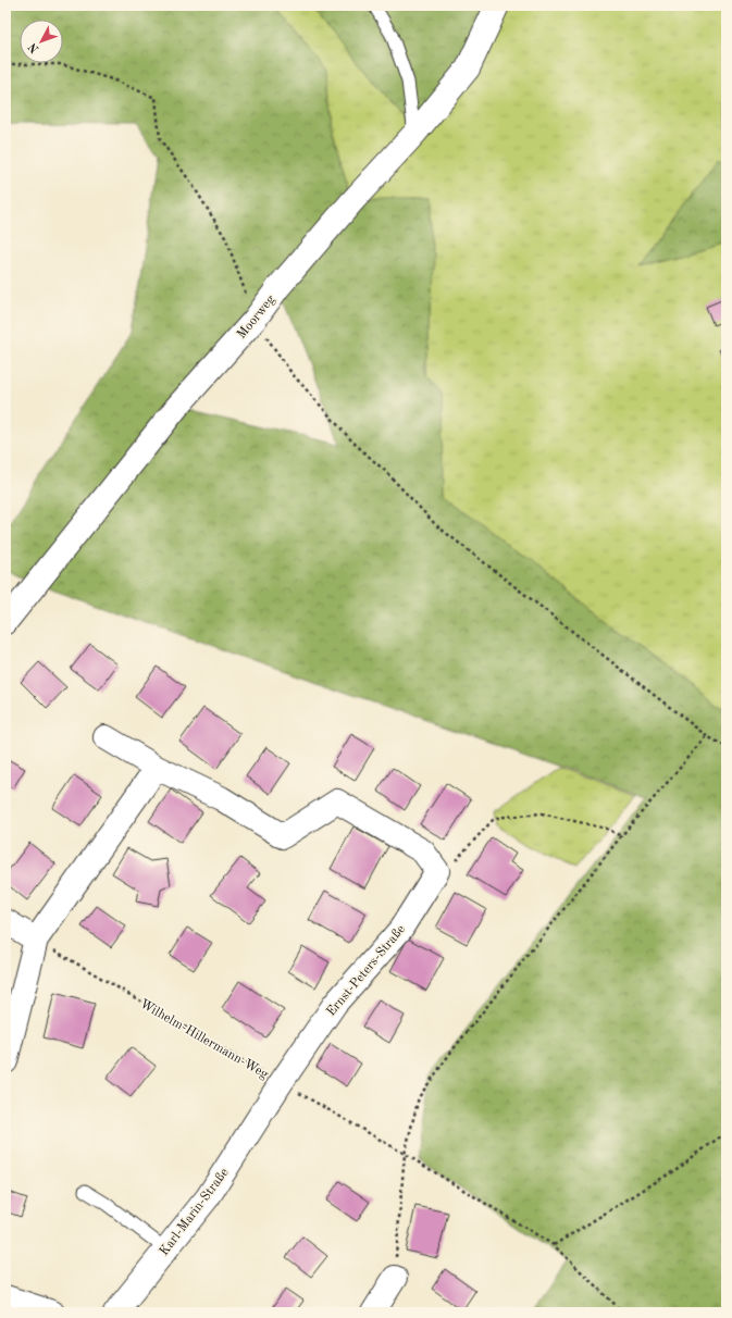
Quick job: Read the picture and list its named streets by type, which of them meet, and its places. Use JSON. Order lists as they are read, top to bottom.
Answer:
{
  "streets": {
    "street": ["Moorweg", "Ernst-Peters-Straße", "Karl-Marin-Straße"],
    "path": ["Wilhelm-Hillermann-Weg"]
  },
  "crossings": [
    ["Ernst-Peters-Straße", "Wilhelm-Hillermann-Weg"],
    ["Ernst-Peters-Straße", "Karl-Marin-Straße"],
    ["Wilhelm-Hillermann-Weg", "Karl-Marin-Straße"]
  ],
  "north": "bottom left"
}
